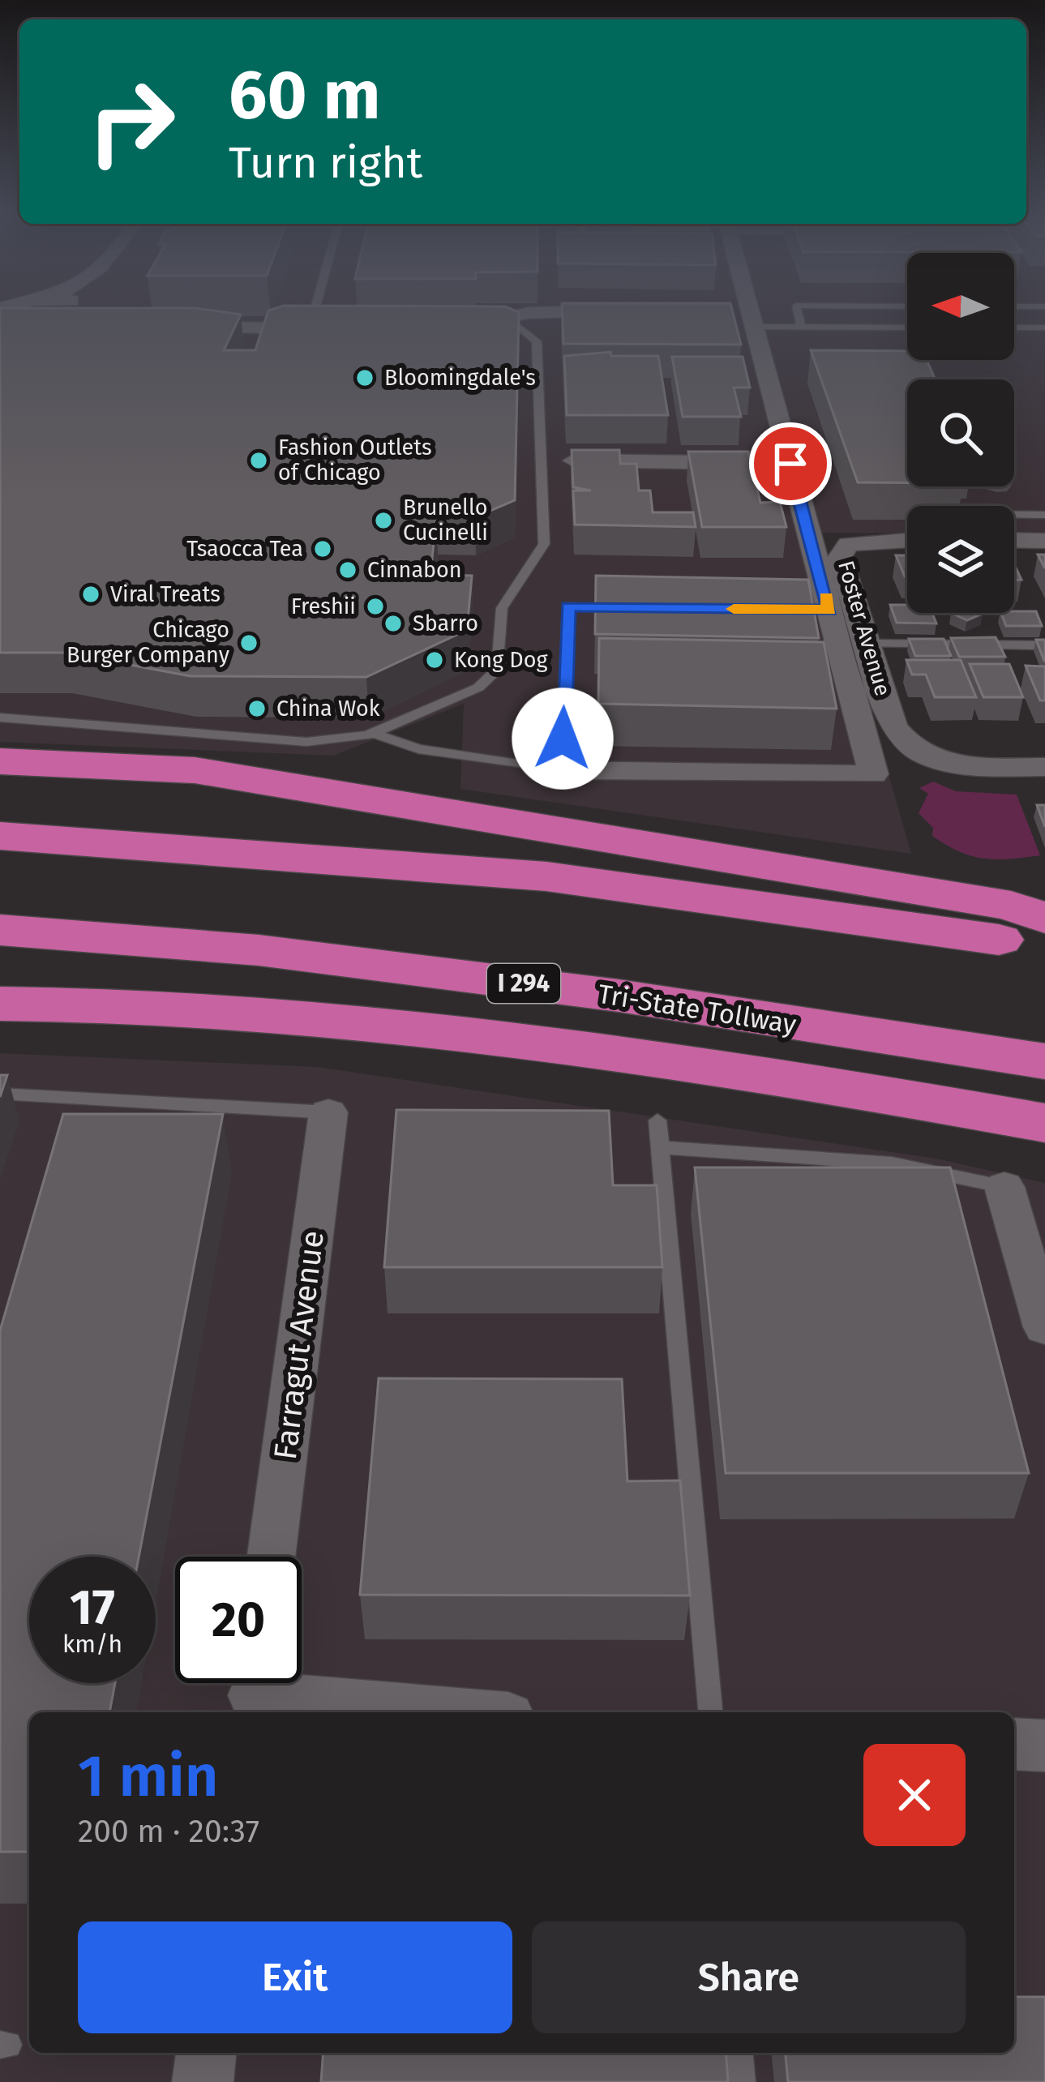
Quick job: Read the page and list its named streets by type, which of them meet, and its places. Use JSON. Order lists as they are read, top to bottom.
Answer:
{
  "streets": {
    "highway": ["I 294", "Tri-State Tollway"],
    "street": ["Foster Avenue", "Farragut Avenue"]
  },
  "places": [
    "Bloomingdale's",
    "Fashion Outlets of Chicago",
    "Brunello Cucinelli",
    "Tsaocca Tea",
    "Cinnabon",
    "Viral Treats",
    "Freshii",
    "Sbarro",
    "Chicago Burger Company",
    "Kong Dog",
    "China Wok"
  ],
  "north": "left",
  "page": {
    "turn": ["60 m", "Turn right"],
    "speed": "17 km/h",
    "limit": "20",
    "heading": ["1 min", "200 m · 20:37"],
    "buttons": ["Exit", "Share"]
  }
}
